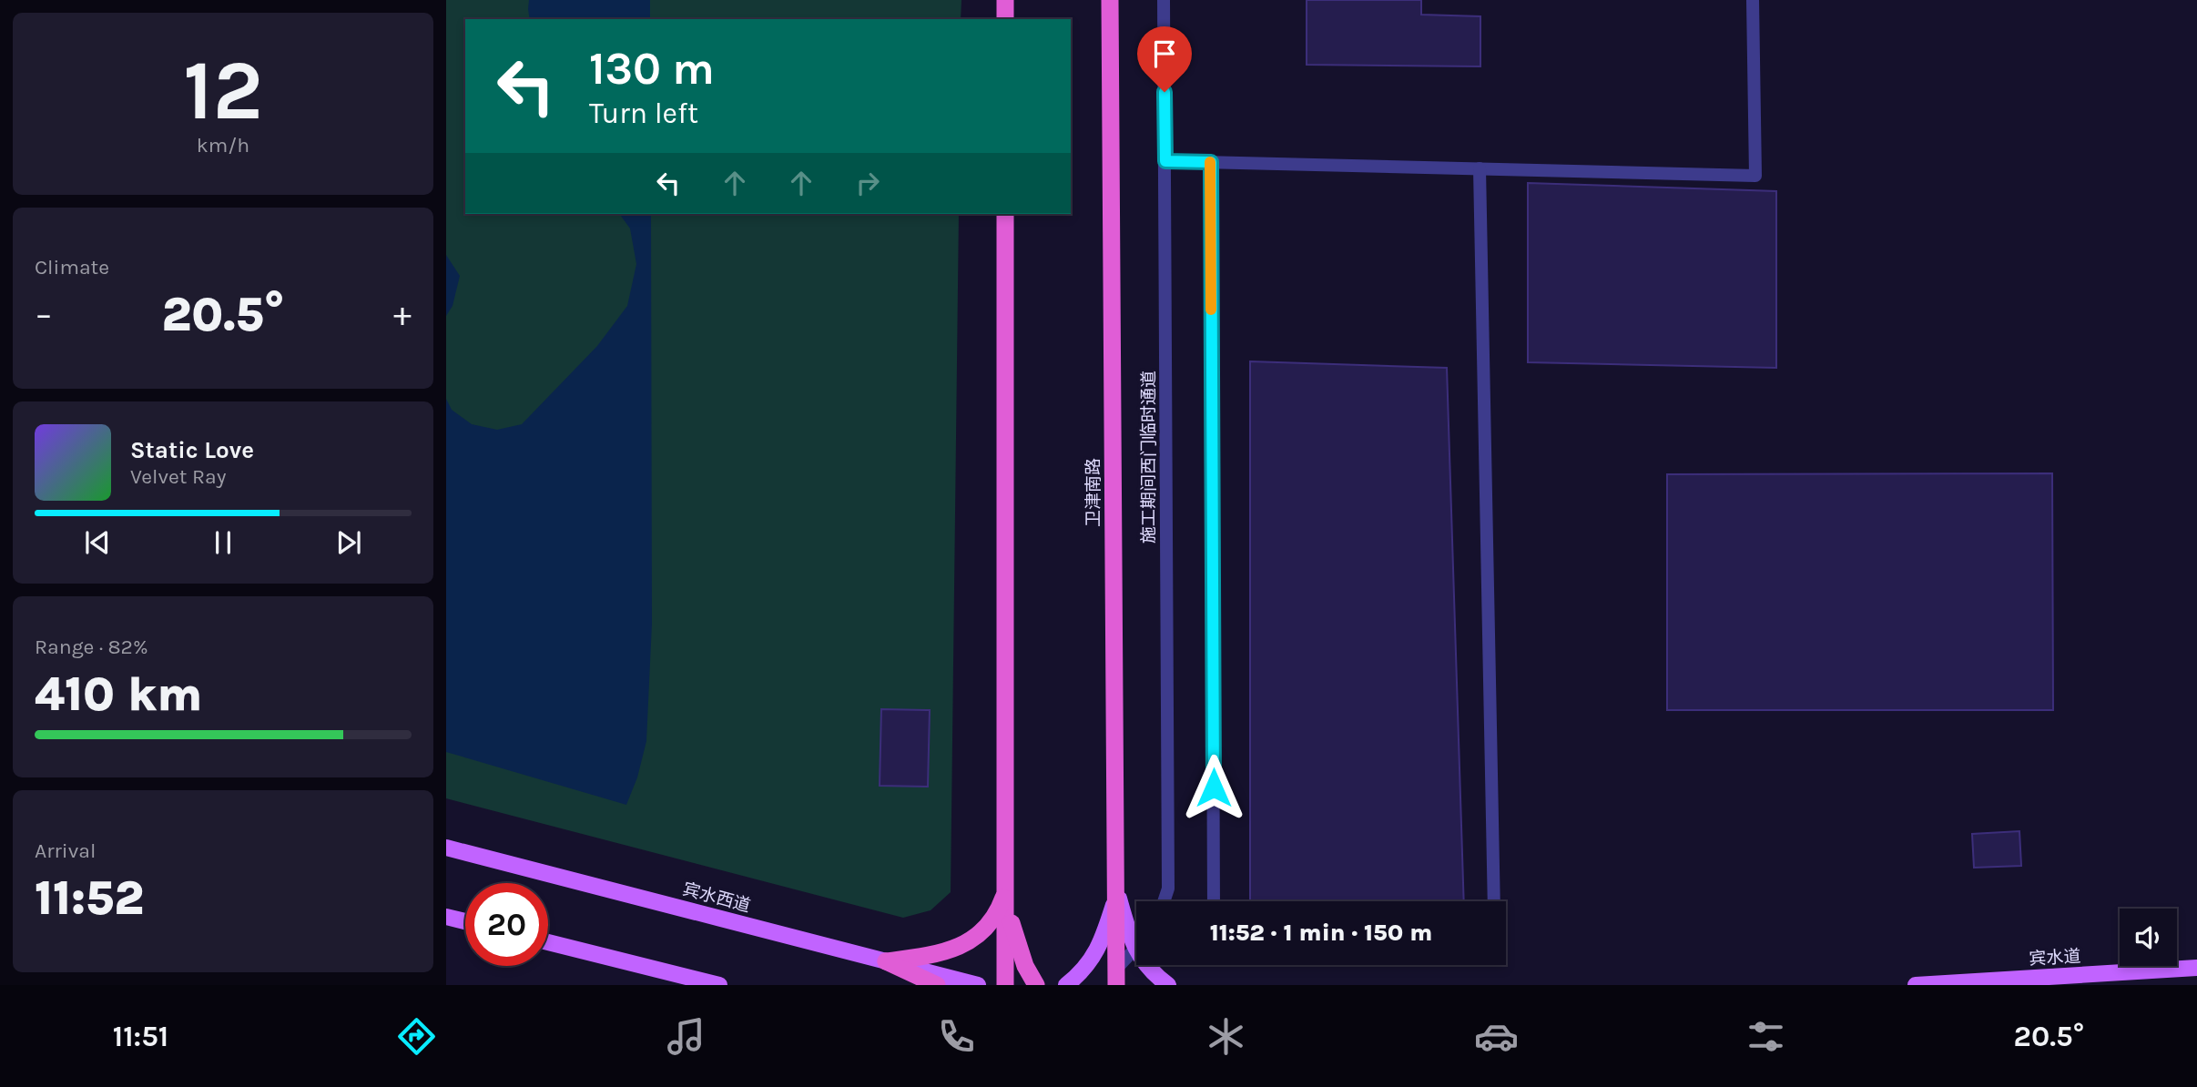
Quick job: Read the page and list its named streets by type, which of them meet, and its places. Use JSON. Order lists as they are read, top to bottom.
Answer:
{
  "streets": {
    "highway": ["卫津南路"],
    "main road": ["宾水西道", "宾水道"],
    "lane": ["施工期间西门临时通道"]
  },
  "page": {
    "tile": [
      ["12", "km/h"],
      "Climate",
      ["Range · 82%", "410 km"],
      ["Arrival", "11:52"]
    ],
    "turn": ["130 m", "Turn left"],
    "heat": ["−", "20.5°", "+"],
    "song": ["Static Love", "Velvet Ray"],
    "limit": "20",
    "trip": "11:52 · 1 min · 150 m",
    "tabs": ["11:51", "20.5°"]
  }
}
